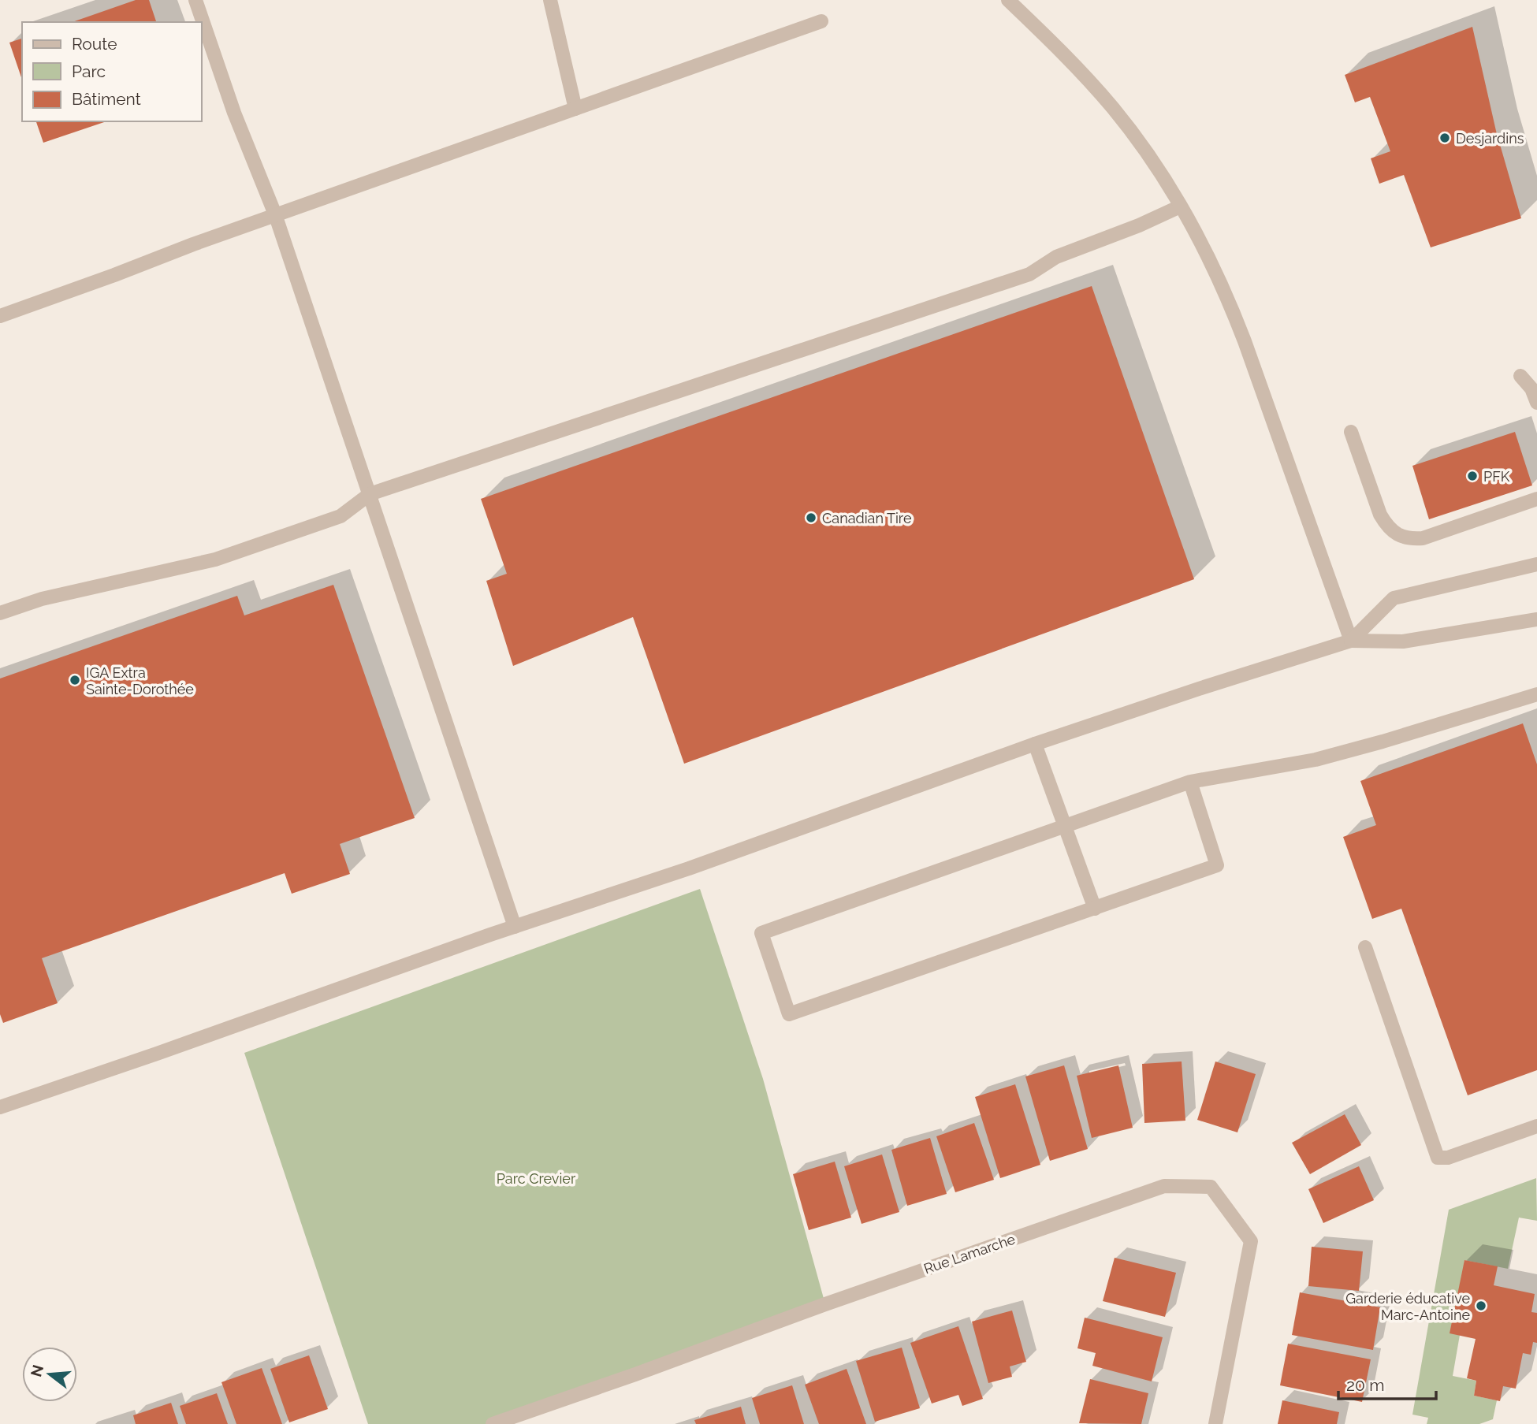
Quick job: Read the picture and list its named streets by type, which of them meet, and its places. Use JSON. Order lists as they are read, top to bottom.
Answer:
{
  "streets": {
    "street": ["Rue Lamarche"]
  },
  "parks": ["Parc Crevier"],
  "places": [
    "Desjardins",
    "PFK",
    "Canadian Tire",
    "IGA Extra Sainte-Dorothée",
    "Garderie éducative Marc-Antoine"
  ],
  "legend": ["Route", "Parc", "Bâtiment"],
  "scale_bar": "20 m",
  "north": "left"
}
